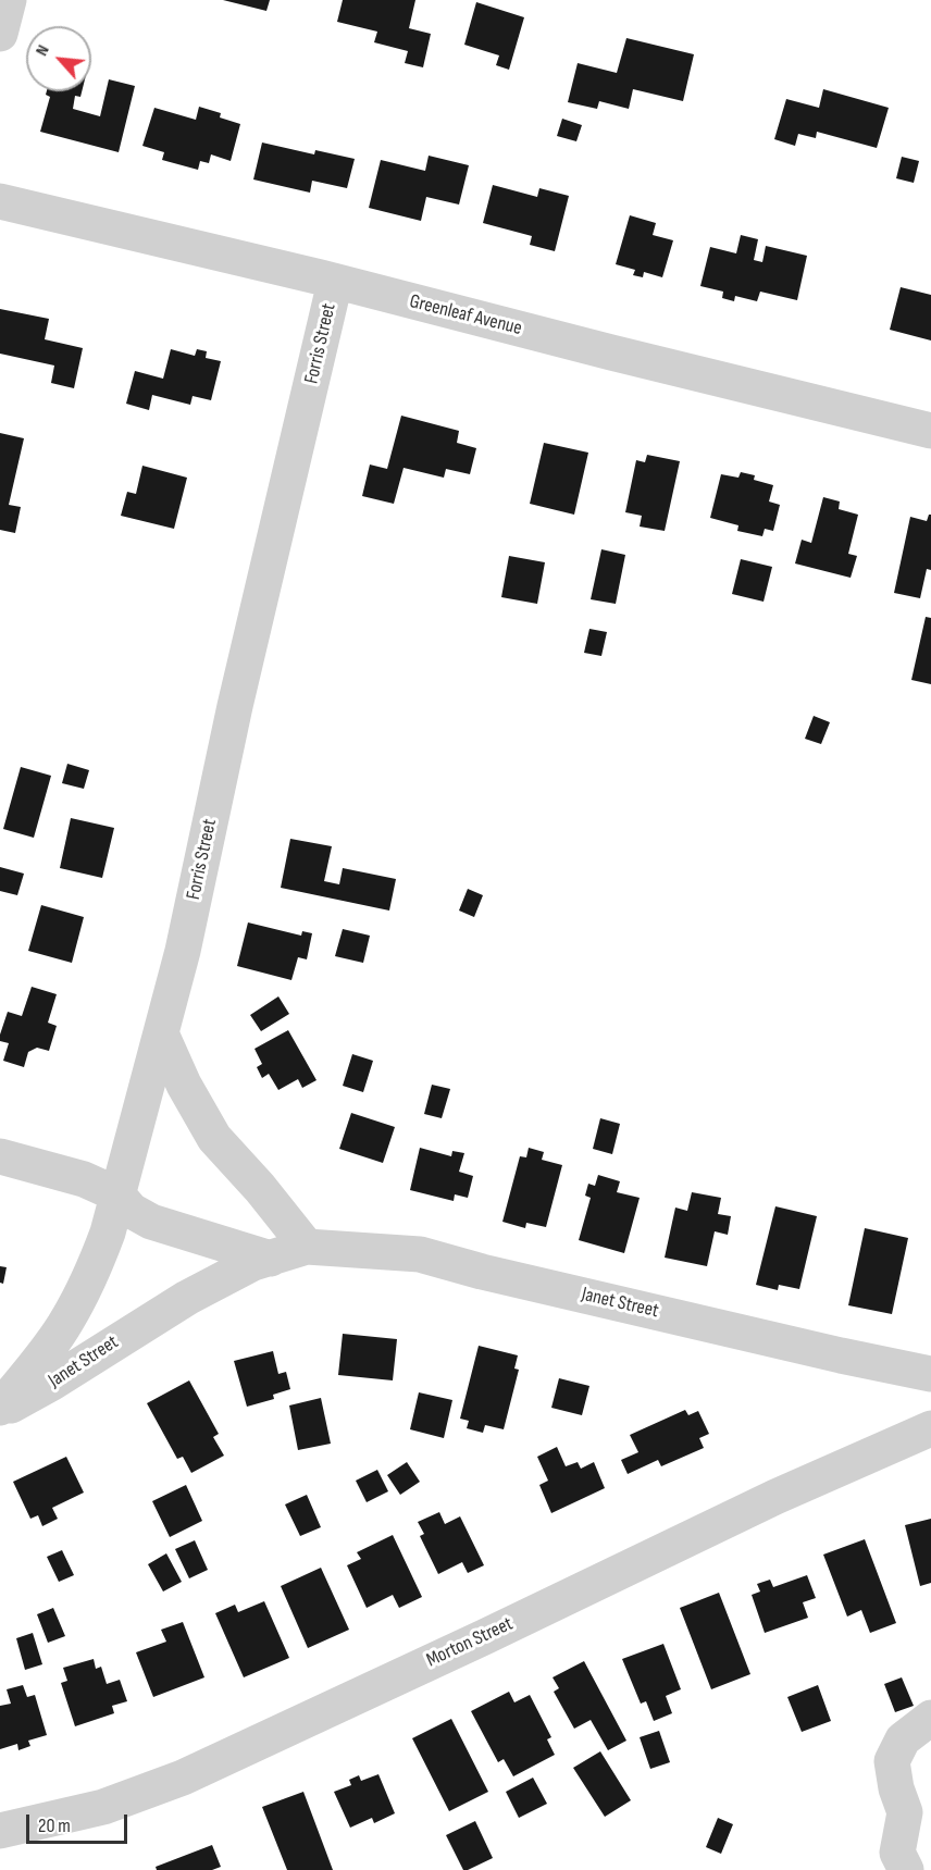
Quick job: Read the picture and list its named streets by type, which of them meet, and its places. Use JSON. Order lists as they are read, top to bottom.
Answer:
{
  "streets": {
    "street": [
      "Greenleaf Avenue",
      "Forris Street",
      "Janet Street",
      "Morton Street"
    ]
  },
  "crossings": [
    ["Greenleaf Avenue", "Forris Street"],
    ["Forris Street", "Janet Street"]
  ],
  "scale_bar": "20 m",
  "north": "top left"
}
